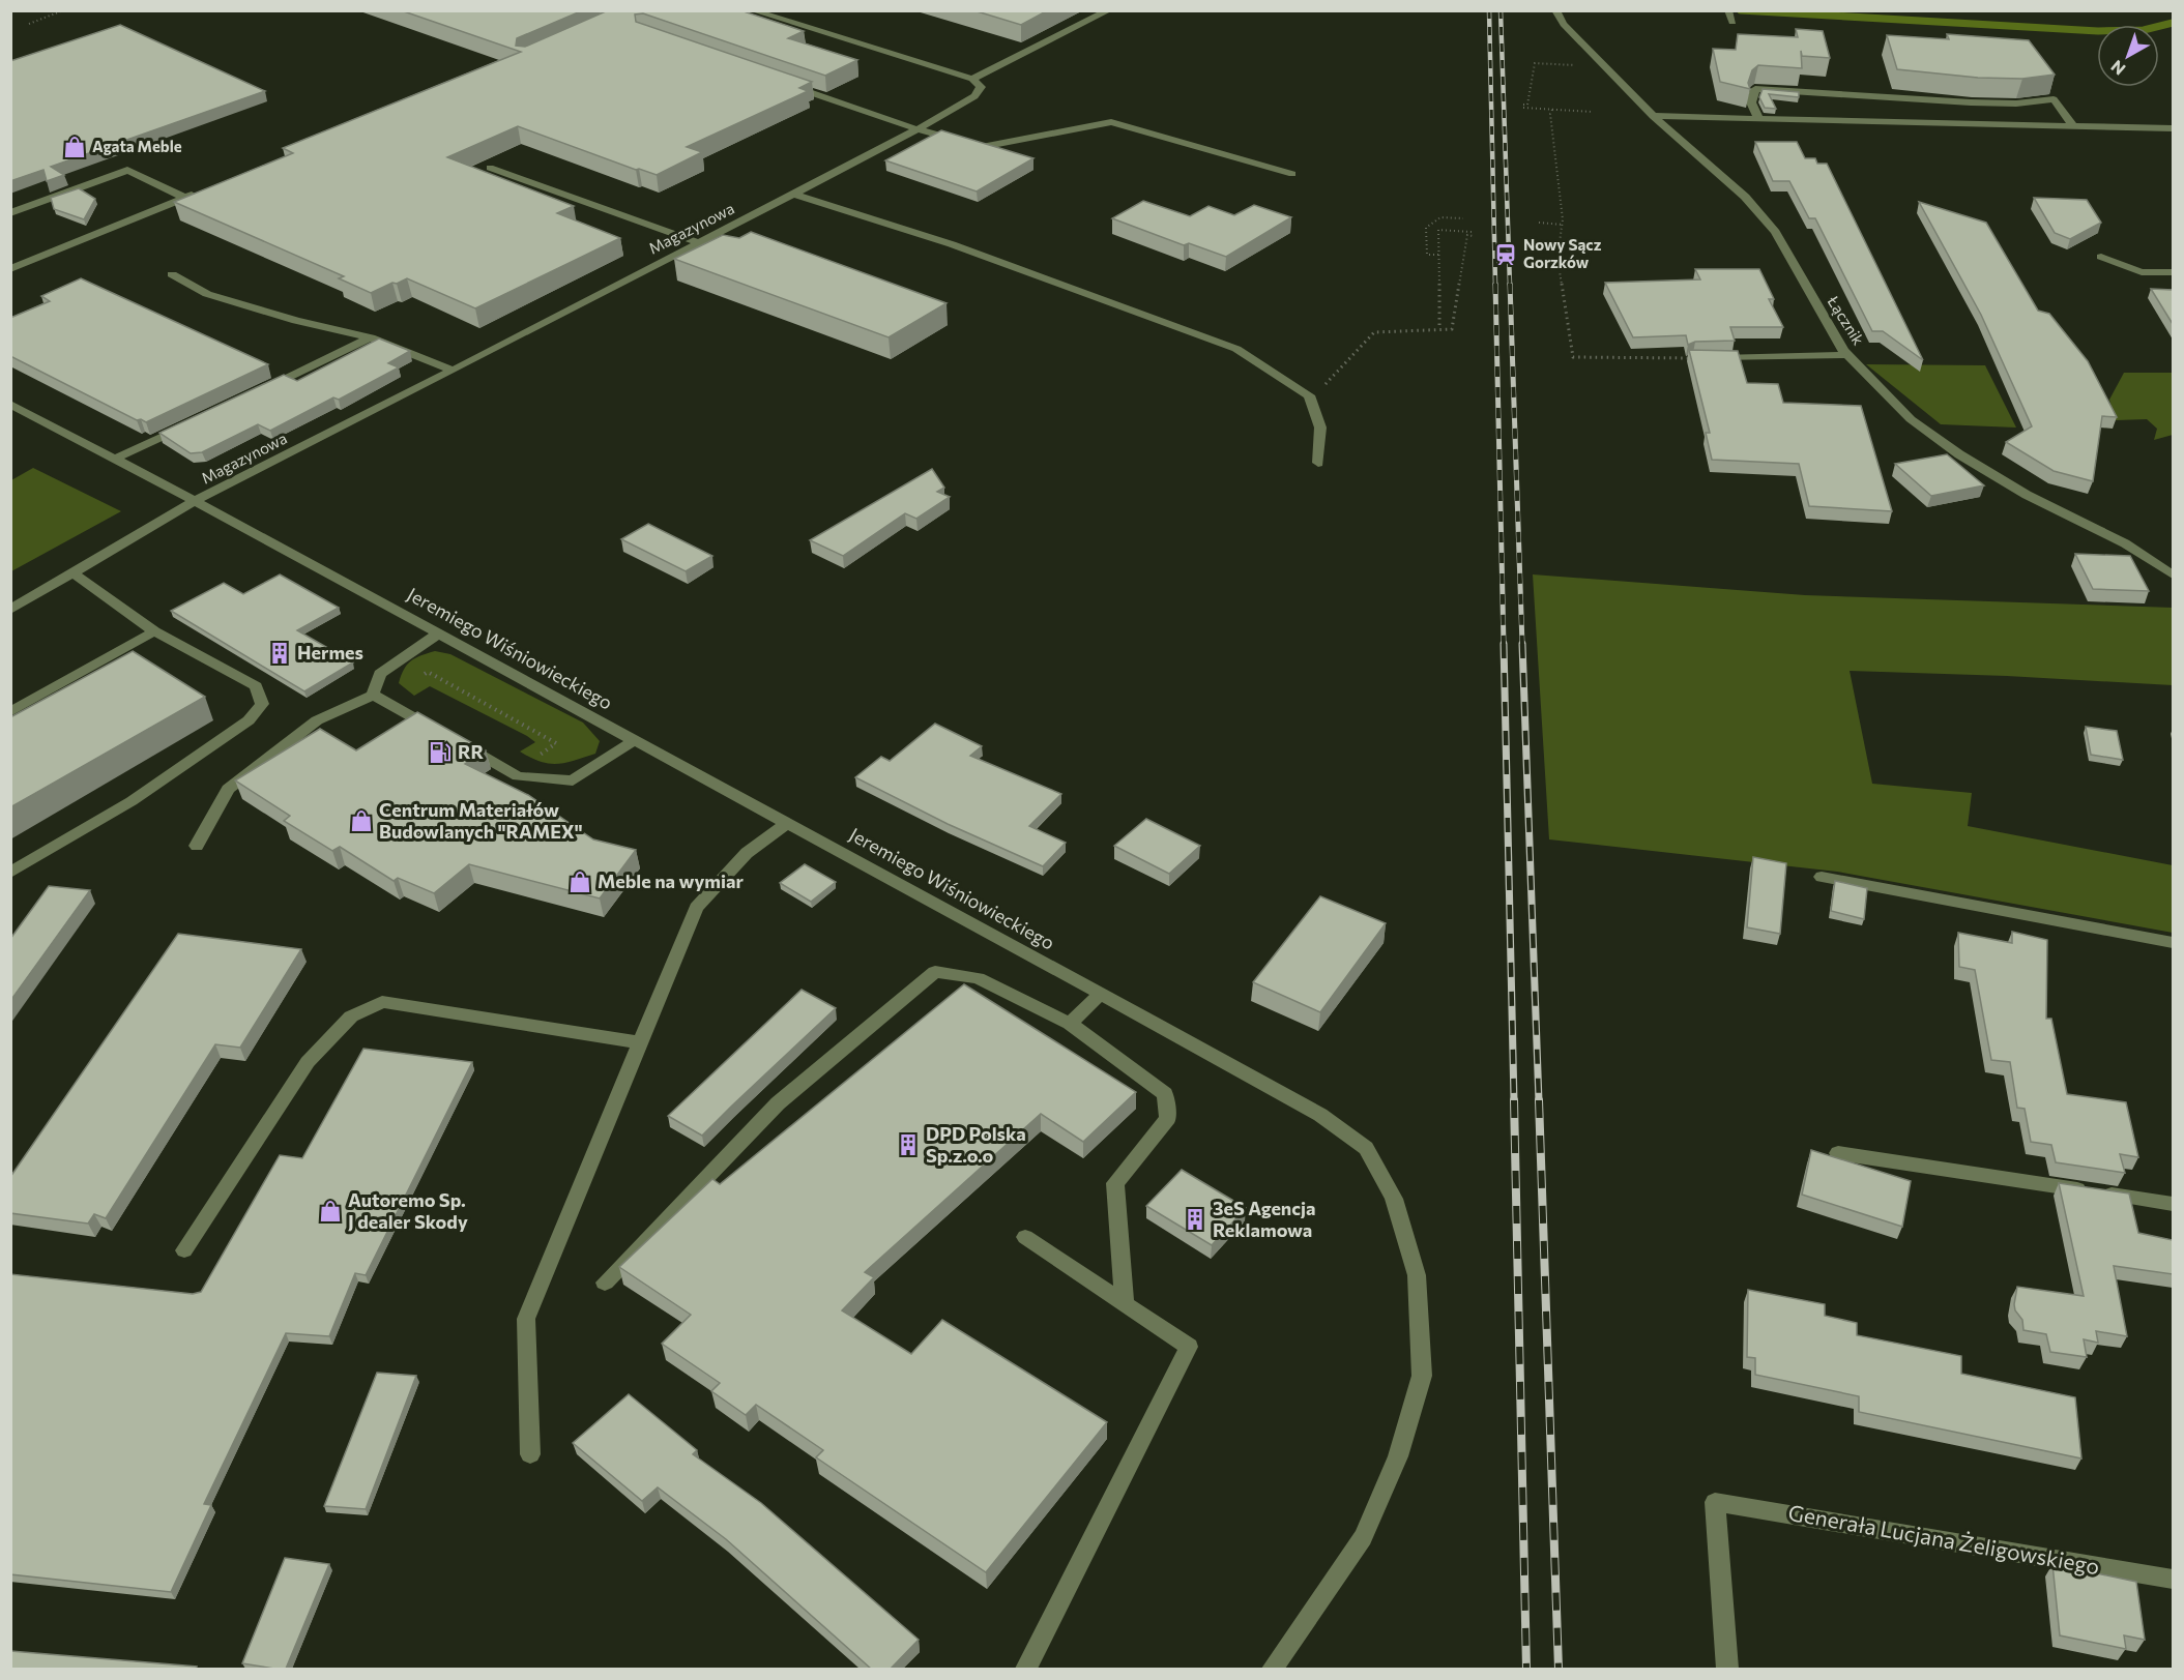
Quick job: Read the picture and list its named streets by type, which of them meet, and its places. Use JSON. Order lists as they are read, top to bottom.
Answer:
{
  "streets": {
    "street": [
      "Magazynowa",
      "Łącznik",
      "Jeremiego Wiśniowieckiego",
      "Generała Lucjana Żeligowskiego"
    ]
  },
  "crossings": [
    ["Magazynowa", "Jeremiego Wiśniowieckiego"]
  ],
  "places": {
    "shop": [
      "Agata Meble",
      "Centrum Materiałów Budowlanych \"RAMEX\"",
      "Meble na wymiar",
      "Autoremo Sp. J dealer Skody"
    ],
    "station": ["Nowy Sącz Gorzków"],
    "building": ["Hermes", "DPD Polska Sp.z.o.o", "3eS Agencja Reklamowa"],
    "fuel station": ["RR"]
  },
  "north": "bottom left"
}
